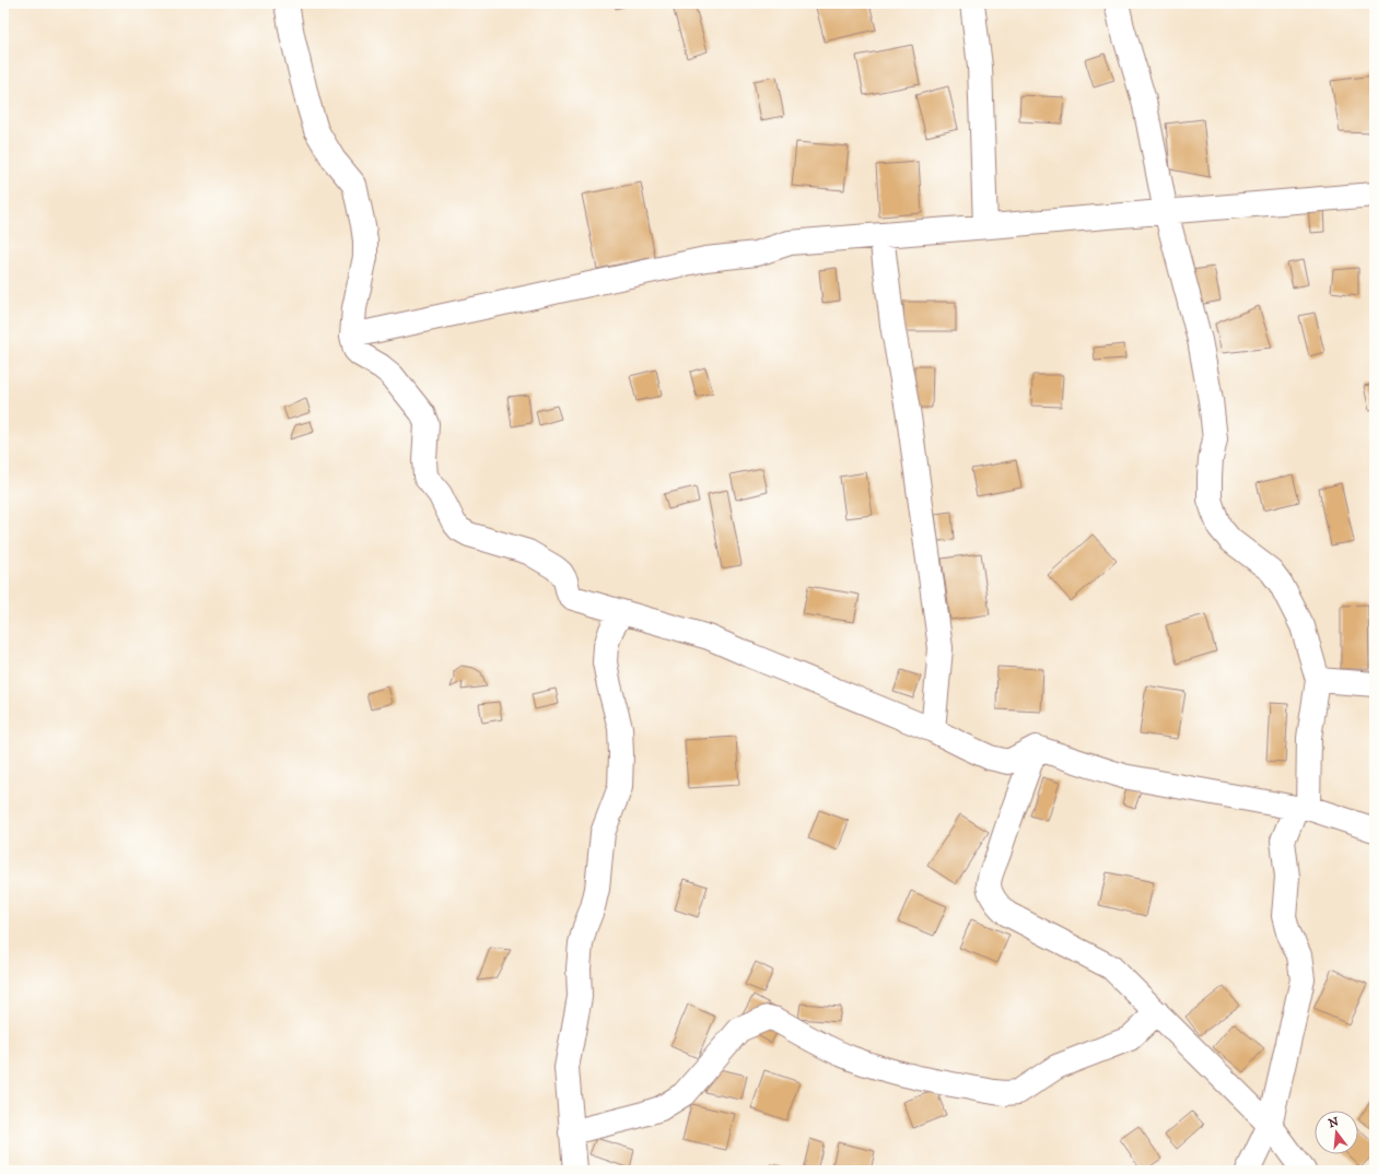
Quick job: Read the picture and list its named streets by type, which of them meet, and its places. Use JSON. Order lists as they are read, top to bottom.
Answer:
{
  "north": "top"
}
